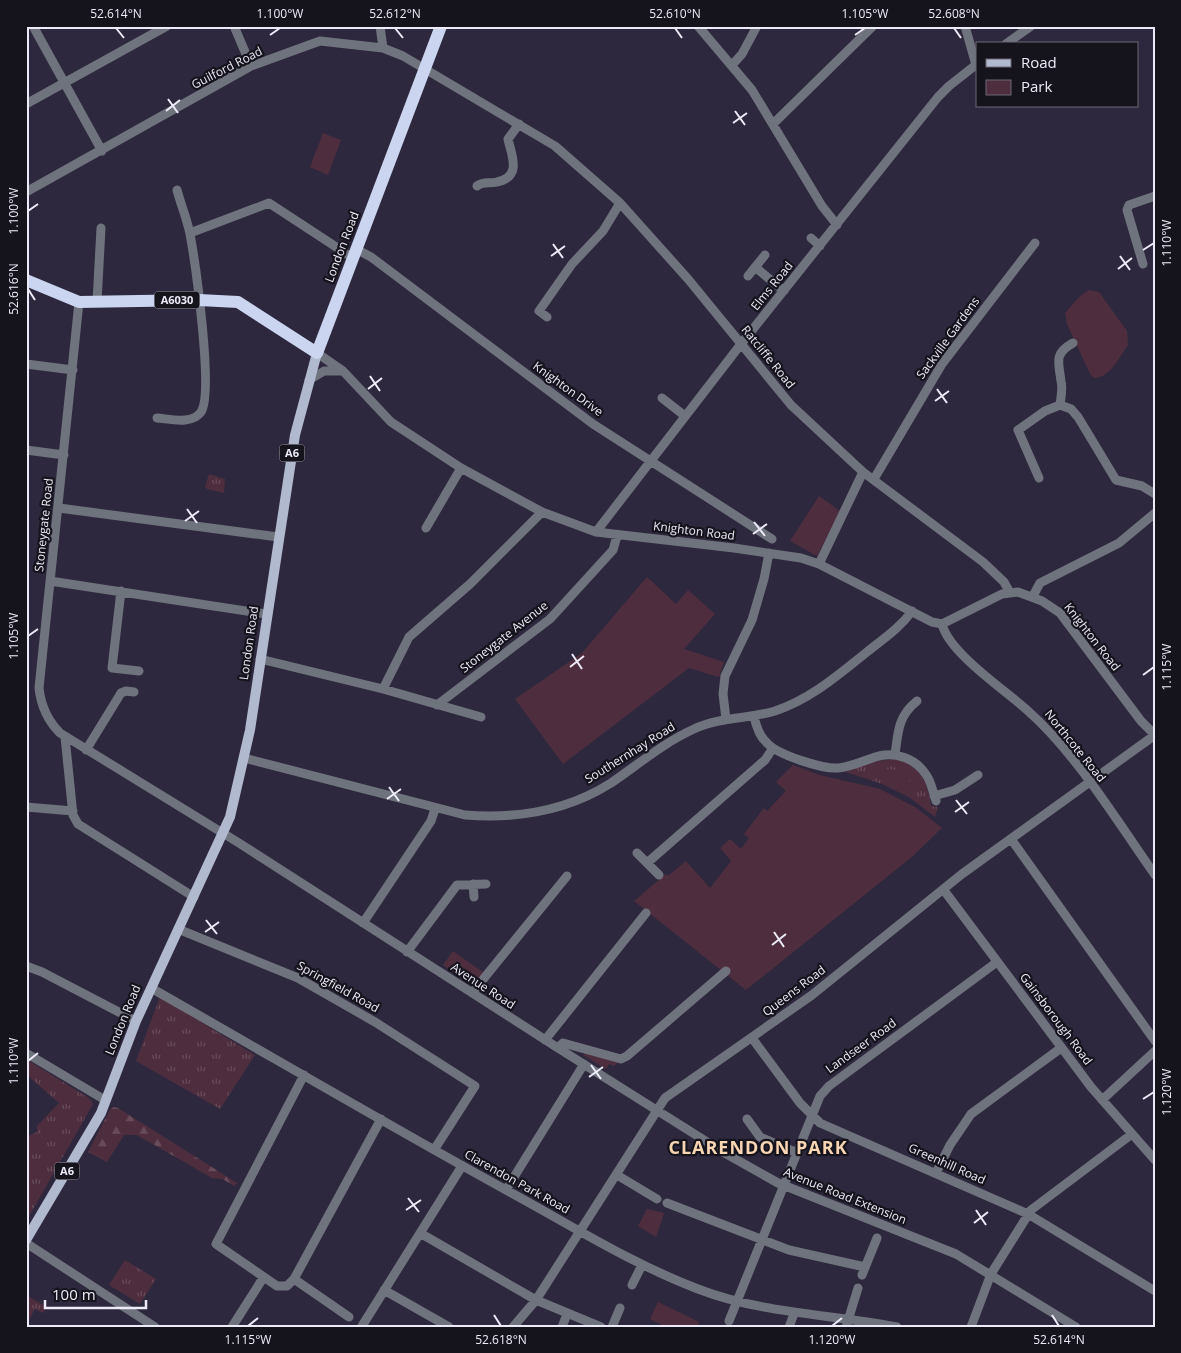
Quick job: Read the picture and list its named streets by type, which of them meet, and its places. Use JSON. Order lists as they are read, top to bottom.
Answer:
{
  "streets": {
    "highway": ["London Road", "A6030", "A6"],
    "street": [
      "Guilford Road",
      "Elms Road",
      "Sackville Gardens",
      "Ratcliffe Road",
      "Knighton Drive",
      "Stoneygate Road",
      "Knighton Road",
      "Stoneygate Avenue",
      "Northcote Road",
      "Southernhay Road",
      "Avenue Road",
      "Springfield Road",
      "Queens Road",
      "Gainsborough Road",
      "Landseer Road",
      "Greenhill Road",
      "Clarendon Park Road",
      "Avenue Road Extension"
    ]
  },
  "crossings": [
    ["Guilford Road", "London Road"],
    ["Guilford Road", "Ratcliffe Road"],
    ["London Road", "A6030"],
    ["London Road", "Ratcliffe Road"],
    ["London Road", "Knighton Drive"],
    ["London Road", "Stoneygate Road"],
    ["London Road", "Knighton Road"],
    ["London Road", "Southernhay Road"],
    ["London Road", "Avenue Road"],
    ["London Road", "Springfield Road"],
    ["London Road", "Clarendon Park Road"],
    ["Elms Road", "Ratcliffe Road"],
    ["Elms Road", "Knighton Drive"],
    ["Elms Road", "Knighton Road"],
    ["A6030", "Stoneygate Road"],
    ["A6030", "Knighton Road"],
    ["Sackville Gardens", "Ratcliffe Road"],
    ["Ratcliffe Road", "Knighton Road"],
    ["Stoneygate Road", "Avenue Road"],
    ["Knighton Road", "Stoneygate Avenue"],
    ["Knighton Road", "Northcote Road"],
    ["Knighton Road", "Southernhay Road"],
    ["Knighton Road", "Queens Road"],
    ["Northcote Road", "Queens Road"],
    ["Avenue Road", "Avenue Road Extension"],
    ["Springfield Road", "Clarendon Park Road"],
    ["Queens Road", "Gainsborough Road"],
    ["Queens Road", "Greenhill Road"],
    ["Queens Road", "Clarendon Park Road"],
    ["Queens Road", "Avenue Road Extension"],
    ["Gainsborough Road", "Landseer Road"],
    ["Landseer Road", "Greenhill Road"],
    ["Landseer Road", "Clarendon Park Road"],
    ["Landseer Road", "Avenue Road Extension"]
  ],
  "districts": ["CLARENDON PARK"],
  "legend": ["Road", "Park"],
  "scale_bar": "100 m",
  "coordinates": [
    "52.614°N",
    "1.100°W",
    "52.612°N",
    "52.610°N",
    "1.105°W",
    "52.608°N",
    "1.110°W",
    "52.616°N",
    "1.115°W",
    "1.120°W",
    "52.618°N"
  ]
}
